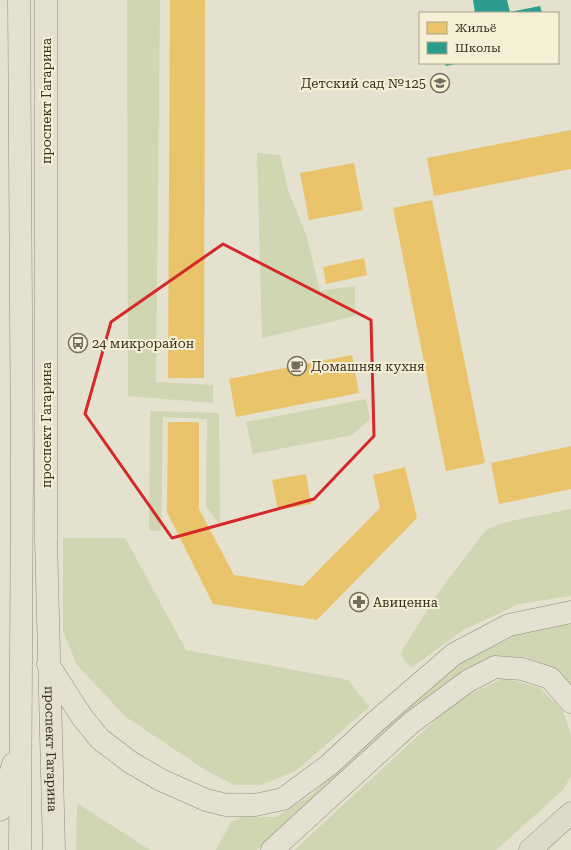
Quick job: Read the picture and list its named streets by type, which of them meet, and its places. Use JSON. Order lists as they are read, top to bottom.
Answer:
{
  "streets": {
    "main road": ["проспект Гагарина"]
  },
  "places": {
    "school or university": ["Детский сад №125"],
    "bus stop": ["24 микрорайон"],
    "cafe": ["Домашняя кухня"],
    "pharmacy": ["Авиценна"]
  },
  "legend": ["Жильё", "Школы"]
}
